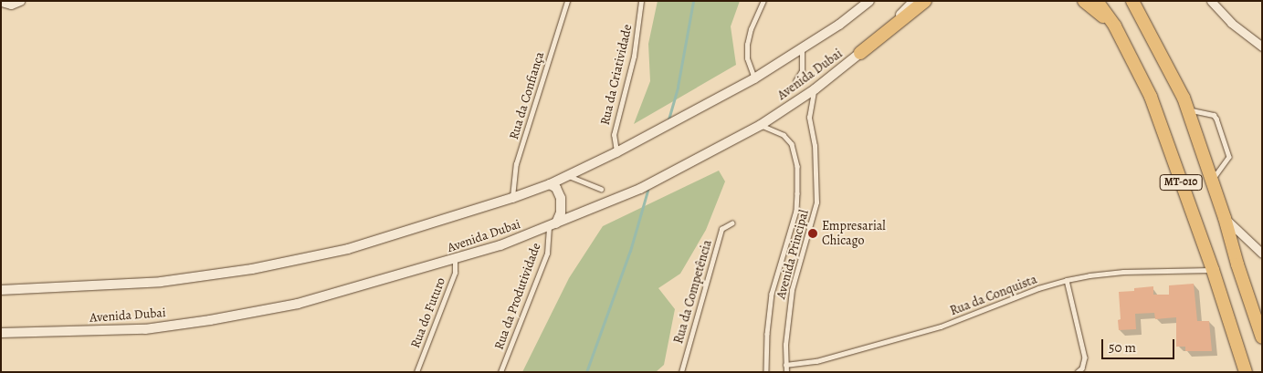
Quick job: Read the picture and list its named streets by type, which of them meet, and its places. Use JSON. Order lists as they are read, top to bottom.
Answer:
{
  "streets": {
    "main road": ["MT-010"],
    "street": ["Avenida Dubai"],
    "lane": [
      "Rua da Criatividade",
      "Rua da Confiança",
      "Avenida Principal",
      "Rua da Competência",
      "Rua da Conquista",
      "Rua da Produtividade",
      "Rua do Futuro"
    ]
  },
  "crossings": [
    ["Rua da Criatividade", "Avenida Dubai"],
    ["Avenida Dubai", "Rua da Confiança"],
    ["Avenida Dubai", "Avenida Principal"],
    ["Avenida Dubai", "Rua da Produtividade"],
    ["Avenida Dubai", "Rua do Futuro"],
    ["MT-010", "Rua da Conquista"],
    ["Avenida Principal", "Rua da Conquista"]
  ],
  "places": ["Empresarial Chicago"],
  "scale_bar": "50 m"
}
